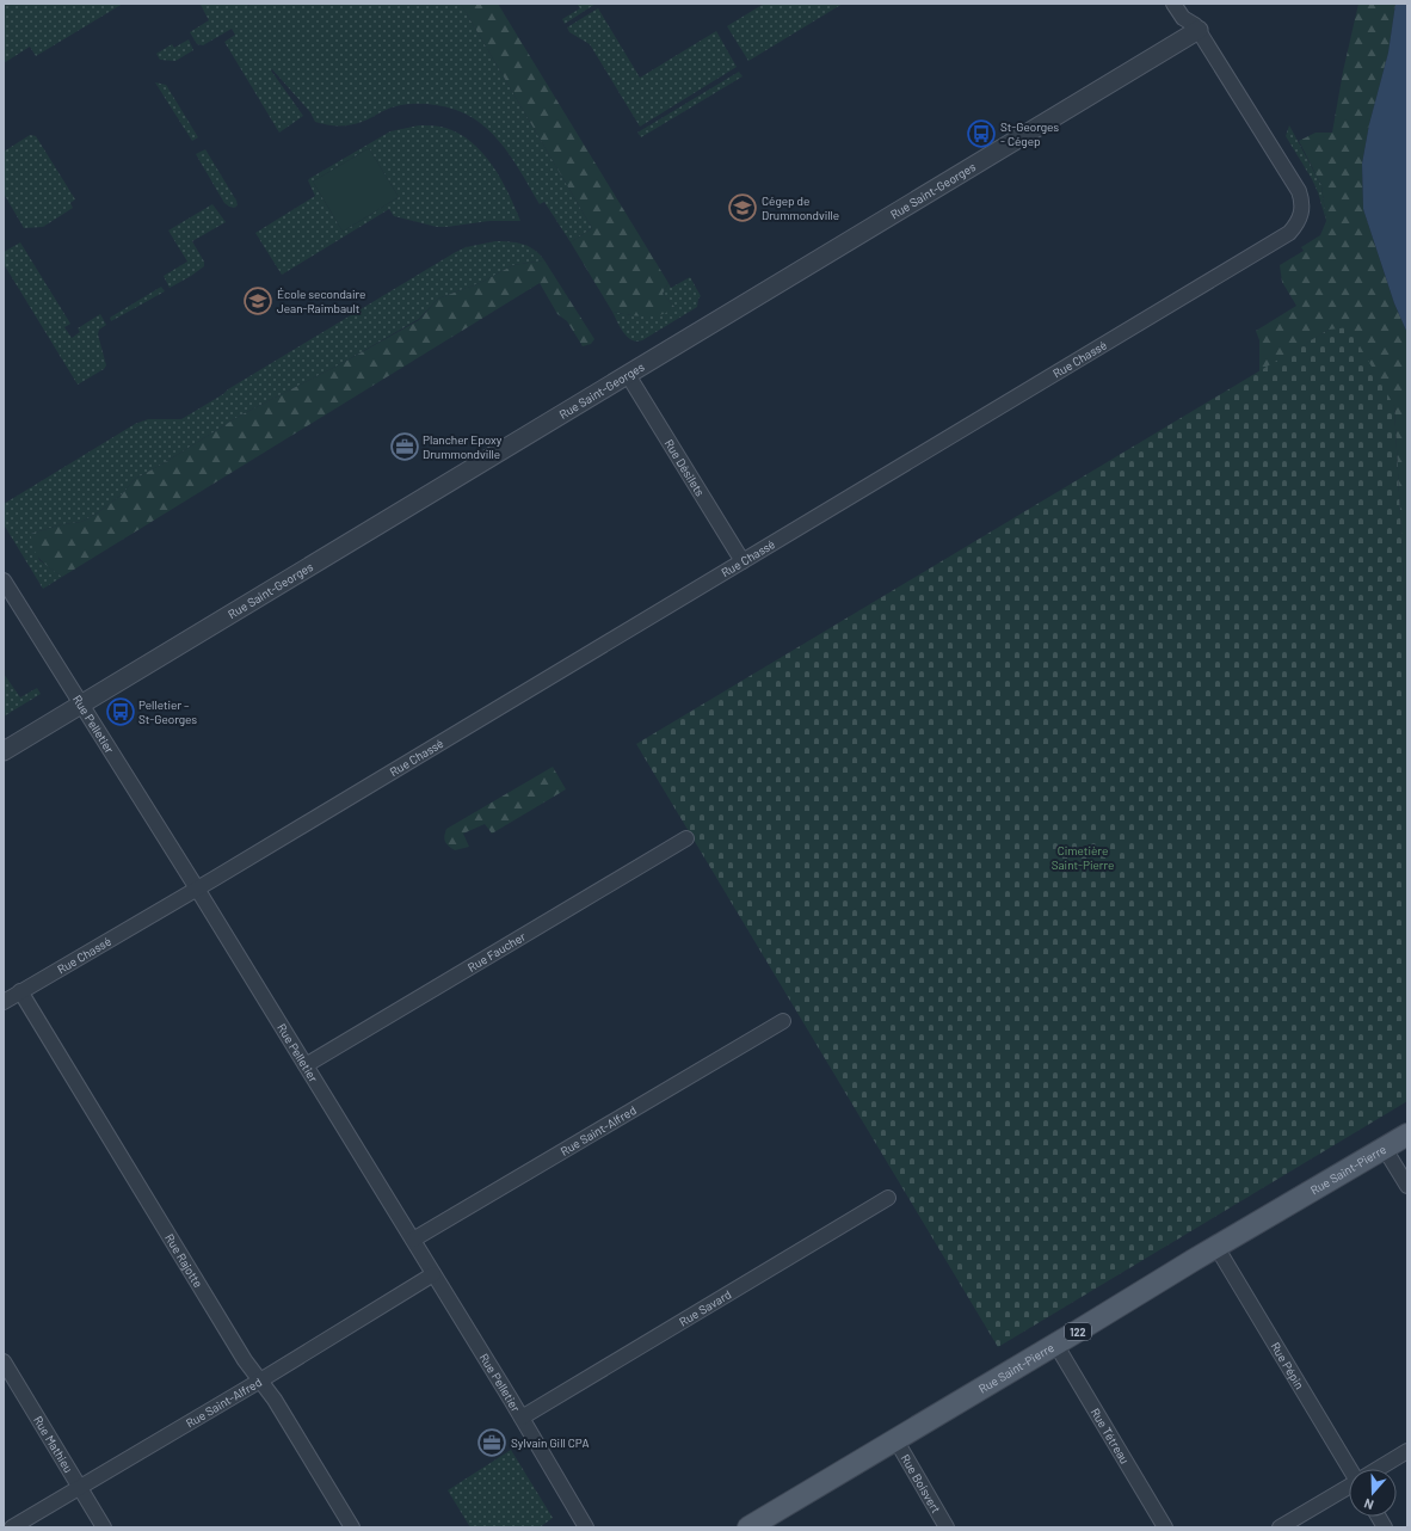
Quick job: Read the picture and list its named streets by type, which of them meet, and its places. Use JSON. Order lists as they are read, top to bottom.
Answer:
{
  "streets": {
    "main road": ["Rue Saint-Pierre", "122"],
    "street": [
      "Rue Saint-Georges",
      "Rue Chassé",
      "Rue Désilets",
      "Rue Pelletier",
      "Rue Faucher",
      "Rue Saint-Alfred",
      "Rue Rajotte",
      "Rue Savard",
      "Rue Pépin",
      "Rue Tétreau",
      "Rue Mathieu",
      "Rue Boisvert"
    ]
  },
  "crossings": [
    ["Rue Saint-Georges", "Rue Chassé"],
    ["Rue Saint-Georges", "Rue Désilets"],
    ["Rue Saint-Georges", "Rue Pelletier"],
    ["Rue Chassé", "Rue Désilets"],
    ["Rue Chassé", "Rue Pelletier"],
    ["Rue Chassé", "Rue Rajotte"],
    ["Rue Pelletier", "Rue Faucher"],
    ["Rue Pelletier", "Rue Saint-Alfred"],
    ["Rue Pelletier", "Rue Savard"],
    ["Rue Saint-Alfred", "Rue Rajotte"],
    ["Rue Saint-Alfred", "Rue Mathieu"],
    ["Rue Saint-Pierre", "Rue Pépin"],
    ["Rue Saint-Pierre", "Rue Tétreau"],
    ["Rue Saint-Pierre", "Rue Boisvert"]
  ],
  "parks": ["Cimetière Saint-Pierre"],
  "places": {
    "bus stop": ["St-Georges - Cégep", "Pelletier – St-Georges"],
    "school or university": ["Cégep de Drummondville", "École secondaire Jean-Raimbault"],
    "office": ["Plancher Epoxy Drummondville", "Sylvain Gill CPA"]
  },
  "north": "bottom"
}
